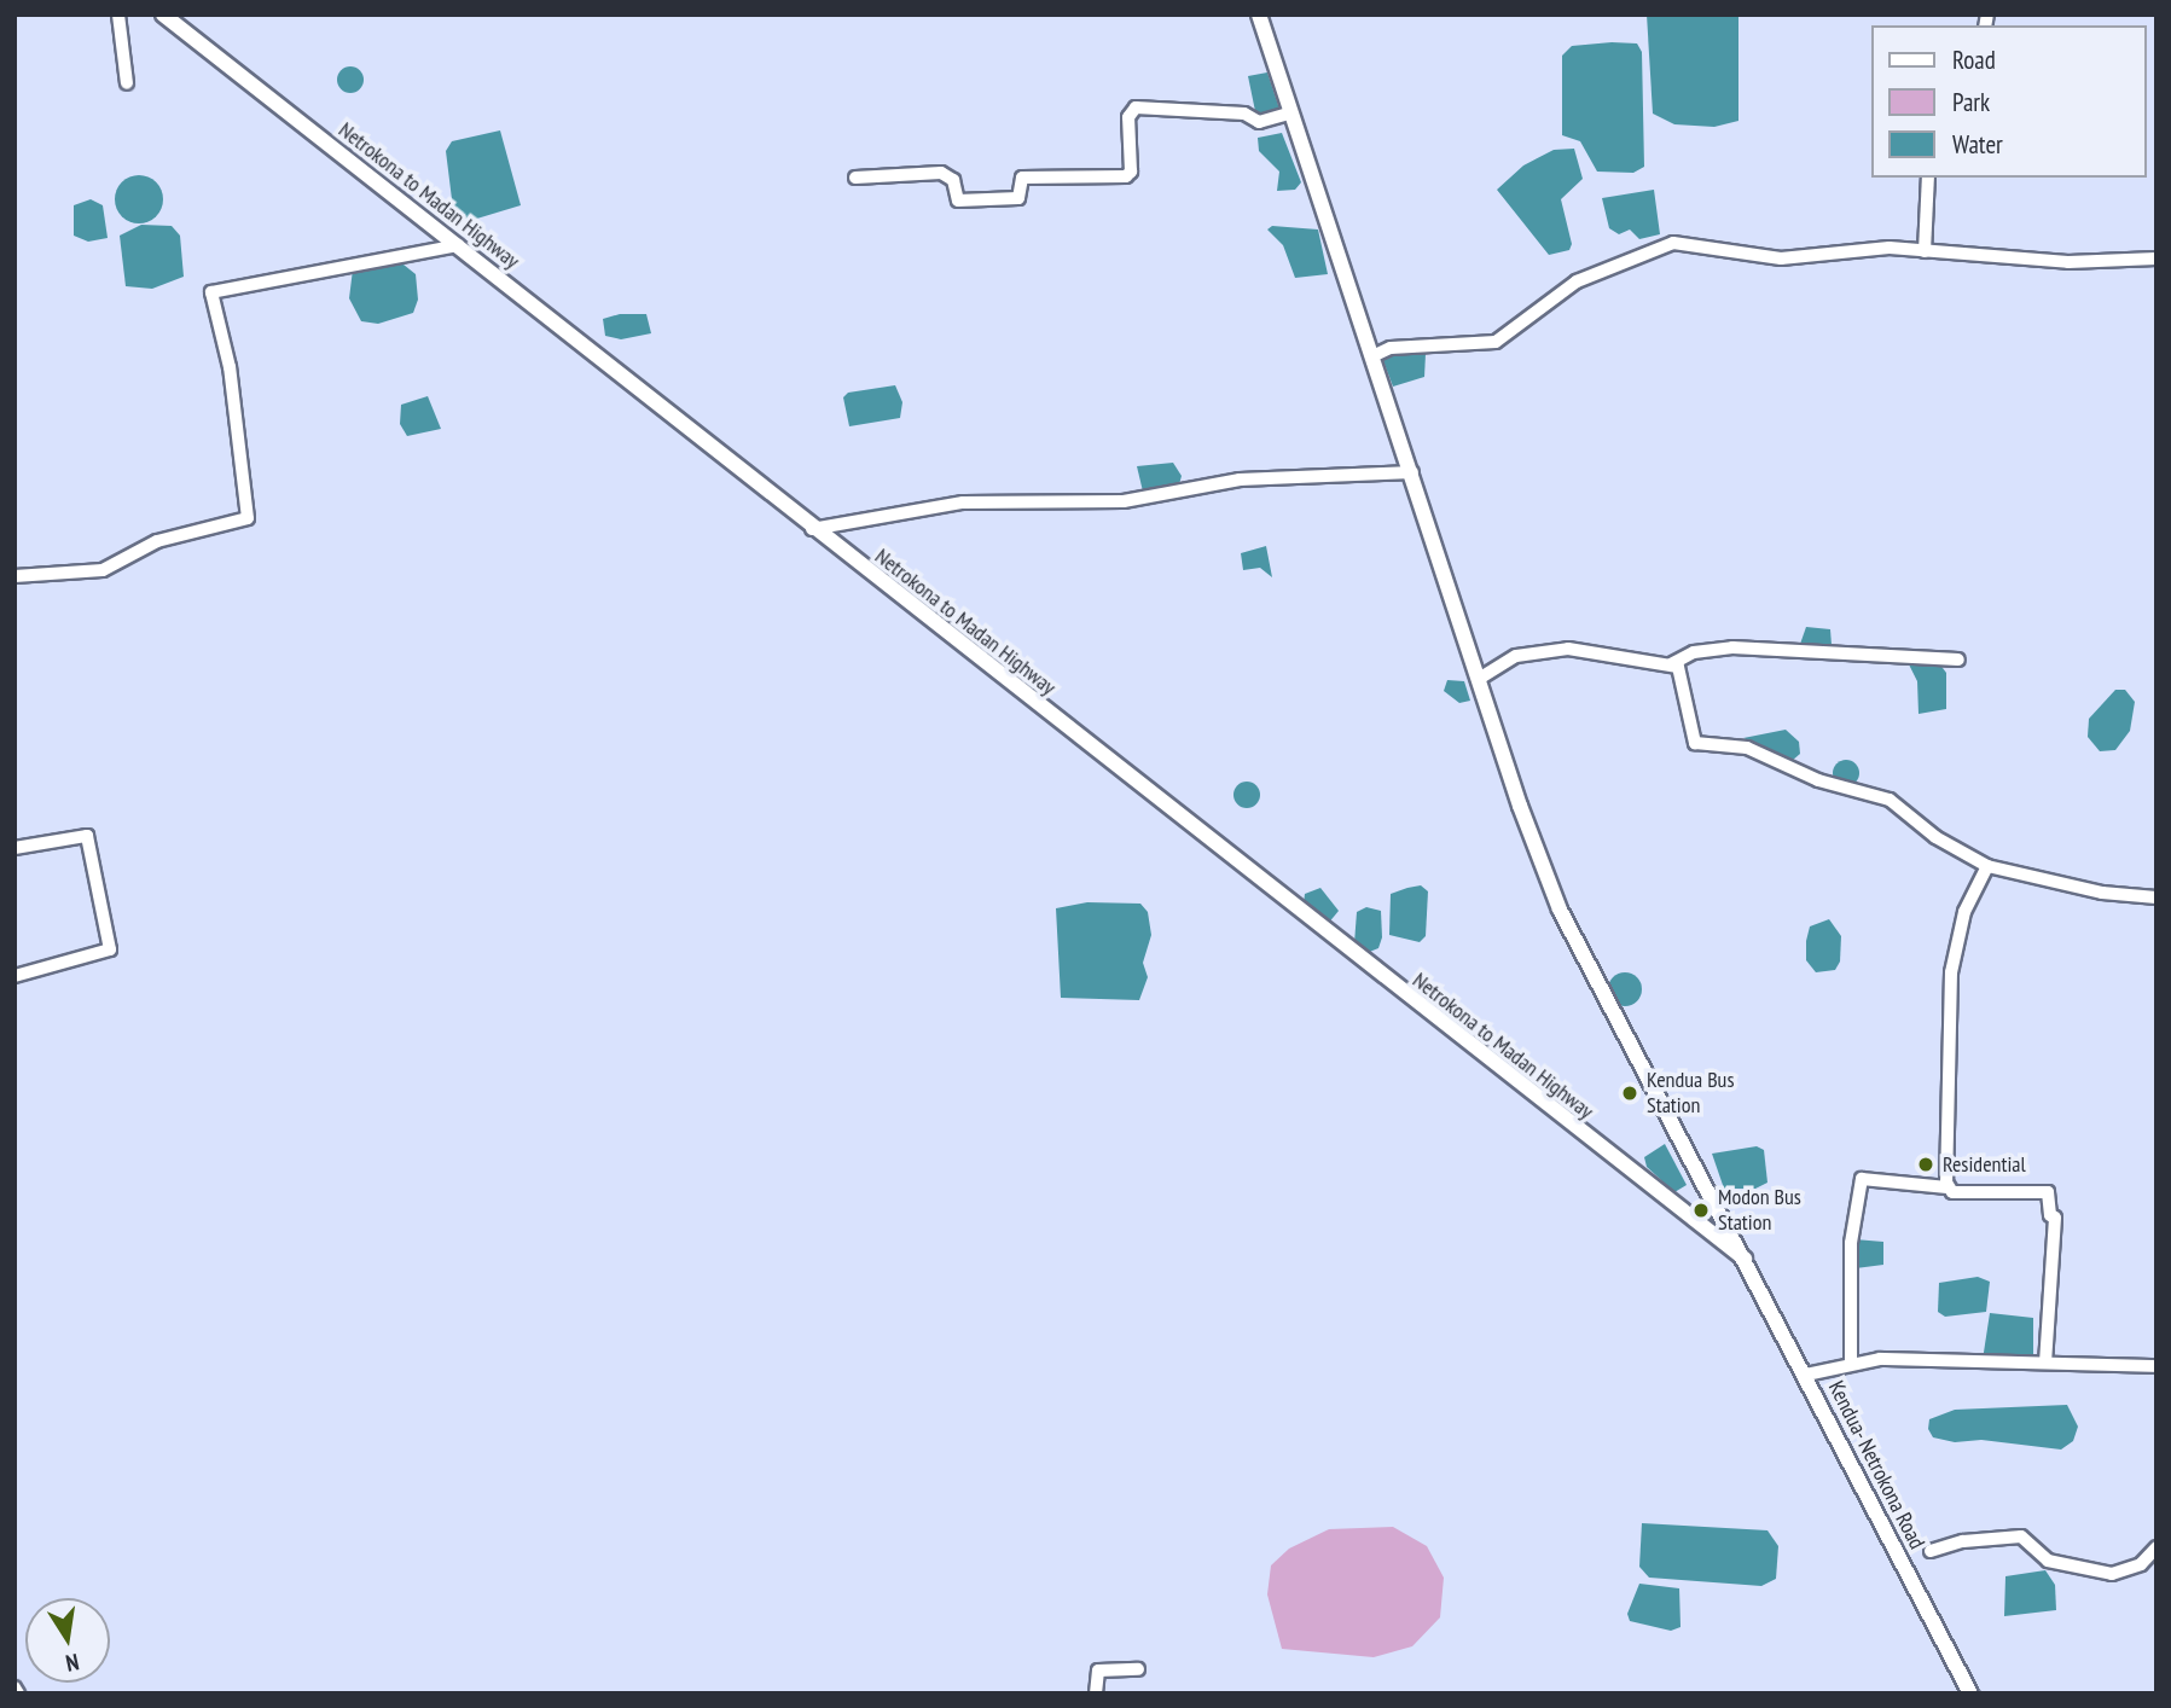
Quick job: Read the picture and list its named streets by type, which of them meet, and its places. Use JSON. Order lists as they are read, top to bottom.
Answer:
{
  "streets": {
    "main road": ["Netrokona to Madan Highway", "Kendua- Netrokona Road"]
  },
  "crossings": [
    ["Netrokona to Madan Highway", "Kendua- Netrokona Road"]
  ],
  "places": ["Kendua Bus Station", "Residential", "Modon Bus Station"],
  "legend": ["Road", "Park", "Water"],
  "north": "bottom"
}
